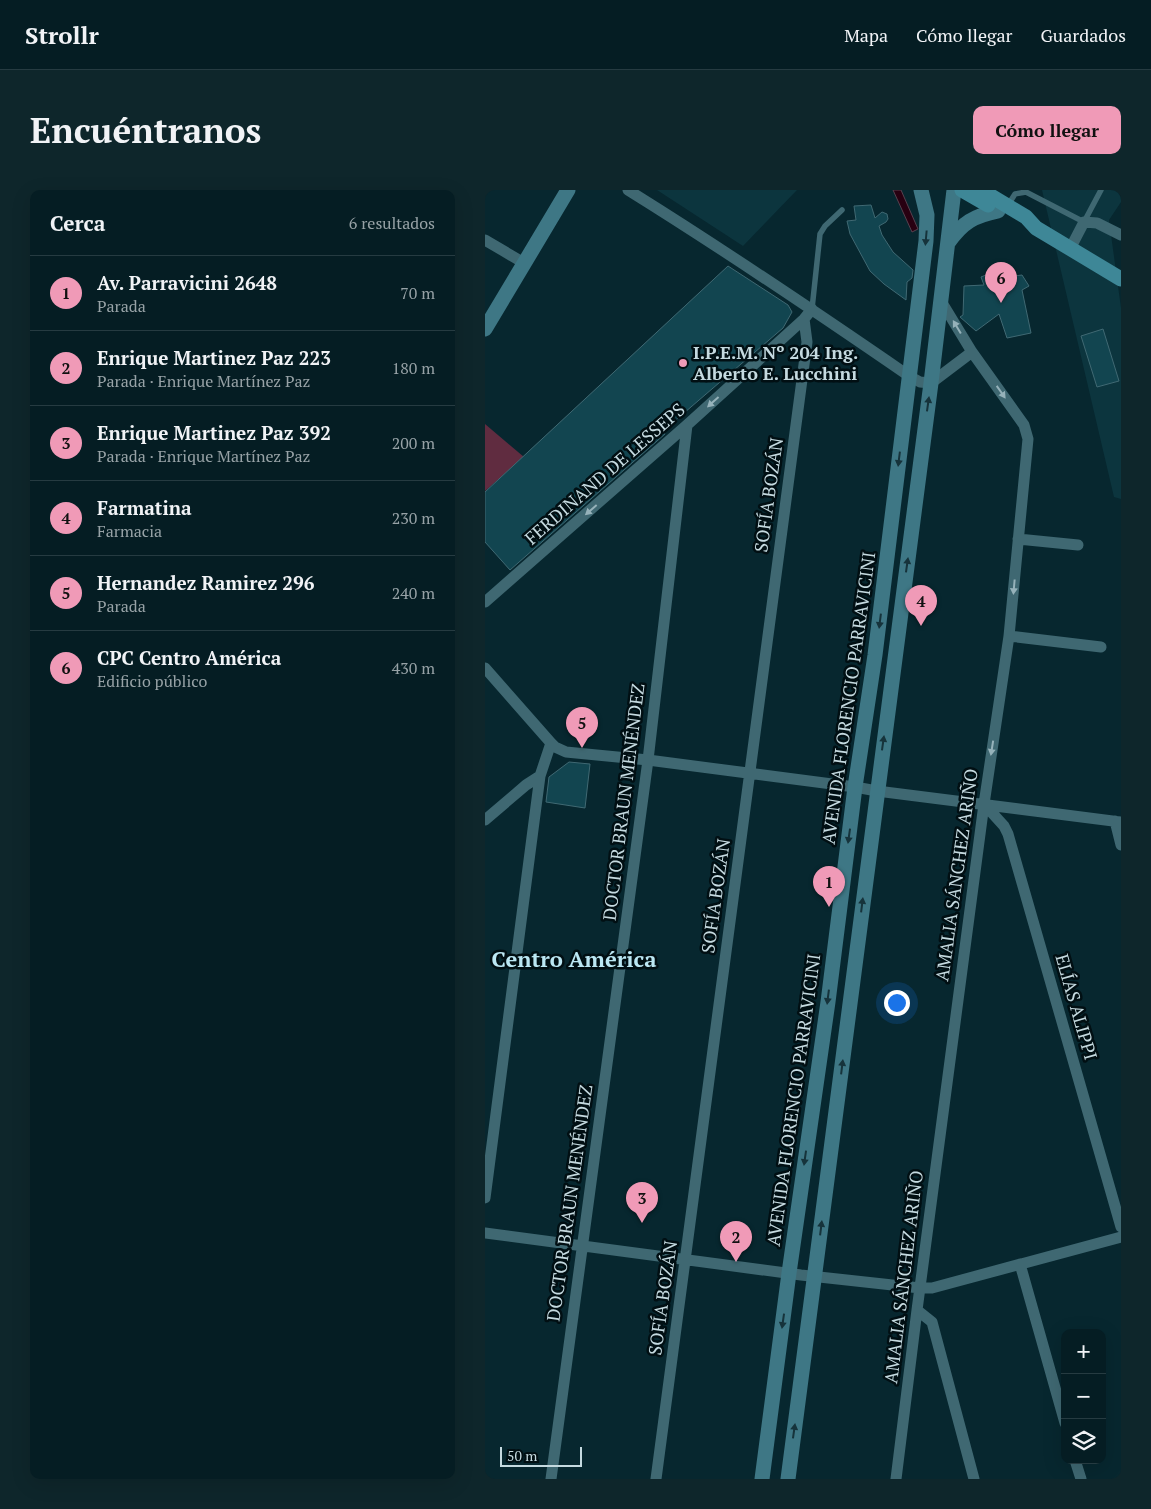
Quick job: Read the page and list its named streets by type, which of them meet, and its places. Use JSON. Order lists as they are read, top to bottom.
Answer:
{
  "streets": {
    "main road": ["AVENIDA FLORENCIO PARRAVICINI"],
    "street": [
      "FERDINAND DE LESSEPS",
      "SOFÍA BOZÁN",
      "DOCTOR BRAUN MENÉNDEZ",
      "AMALIA SÁNCHEZ ARIÑO",
      "ELÍAS ALIPPI"
    ]
  },
  "crossings": [
    ["FERDINAND DE LESSEPS", "SOFÍA BOZÁN"],
    ["FERDINAND DE LESSEPS", "DOCTOR BRAUN MENÉNDEZ"],
    ["AMALIA SÁNCHEZ ARIÑO", "ELÍAS ALIPPI"]
  ],
  "one_way": ["FERDINAND DE LESSEPS"],
  "districts": ["Centro América"],
  "places": ["I.P.E.M. Nº 204 Ing. Alberto E. Lucchini"],
  "scale_bar": "50 m",
  "page": {
    "header": "Strollr",
    "nav": ["Mapa", "Cómo llegar", "Guardados"],
    "buttons": "Cómo llegar",
    "title": "Encuéntranos",
    "heading": ["Cerca", "6 resultados"],
    "list": [
      {
        "mark": "1",
        "name": "Av. Parravicini 2648",
        "note": "Parada",
        "value": "70 m"
      },
      {
        "mark": "2",
        "name": "Enrique Martinez Paz 223",
        "note": "Parada · Enrique Martínez Paz",
        "value": "180 m"
      },
      {
        "mark": "3",
        "name": "Enrique Martinez Paz 392",
        "note": "Parada · Enrique Martínez Paz",
        "value": "200 m"
      },
      {
        "mark": "4",
        "name": "Farmatina",
        "note": "Farmacia",
        "value": "230 m"
      },
      {
        "mark": "5",
        "name": "Hernandez Ramirez 296",
        "note": "Parada",
        "value": "240 m"
      },
      {
        "mark": "6",
        "name": "CPC Centro América",
        "note": "Edificio público",
        "value": "430 m"
      }
    ],
    "pins": [
      "6",
      "4",
      "5",
      "1",
      "3",
      "2"
    ],
    "map_buttons": ["+", "−"],
    "scale": "50 m"
  }
}
